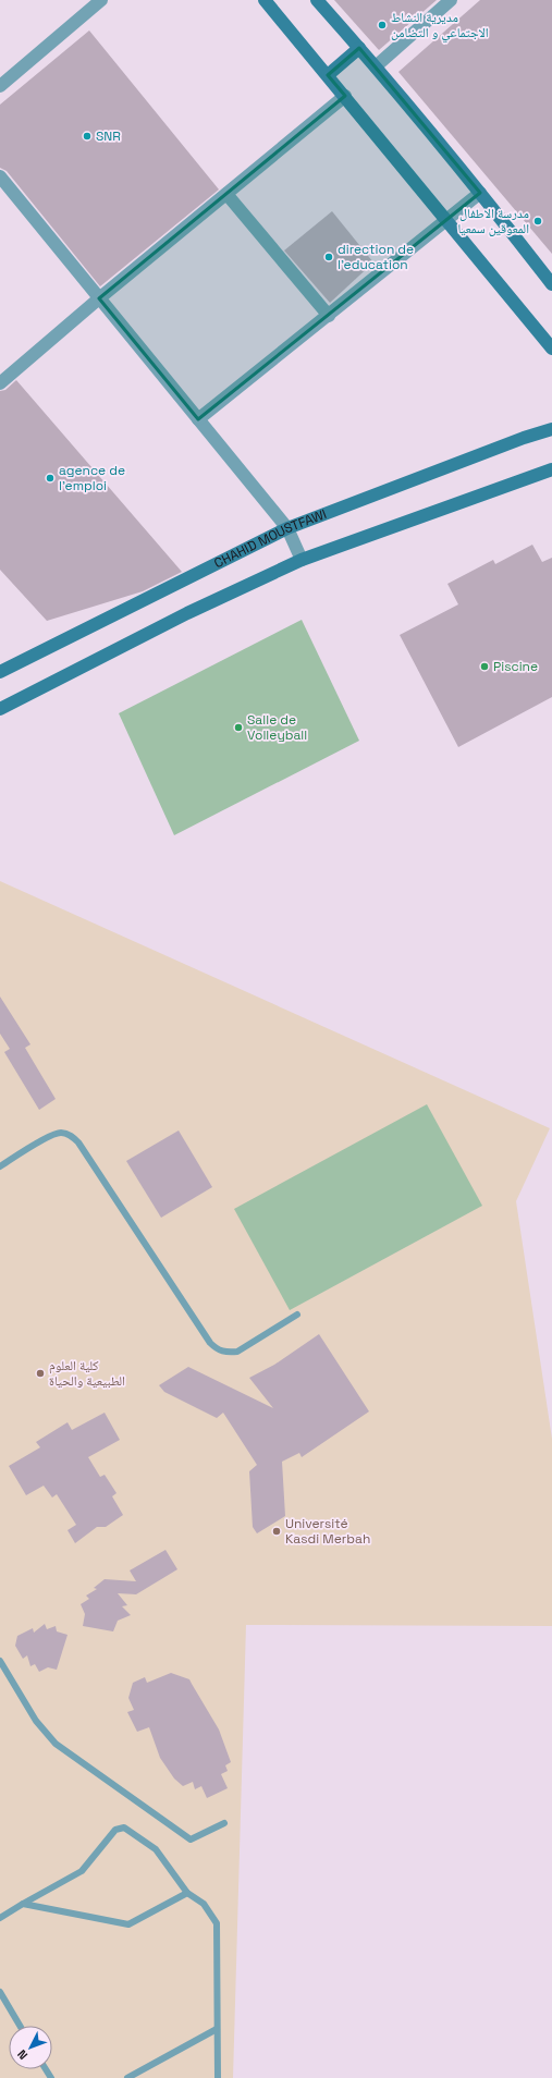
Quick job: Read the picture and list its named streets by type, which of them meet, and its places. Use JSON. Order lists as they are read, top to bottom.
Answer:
{
  "streets": {
    "main road": ["CHAHID MOUSTFAWI"]
  },
  "places": [
    "مديرية النشاط الاجتماعي و التضامن",
    "SNR",
    "مدرسة الاطفال المعوقين سمعيا",
    "direction de l'education",
    "agence de l'emploi",
    "Piscine",
    "Salle de Volleyball",
    "كلية العلوم الطبيعية والحياة",
    "Université Kasdi Merbah"
  ],
  "north": "bottom left"
}
